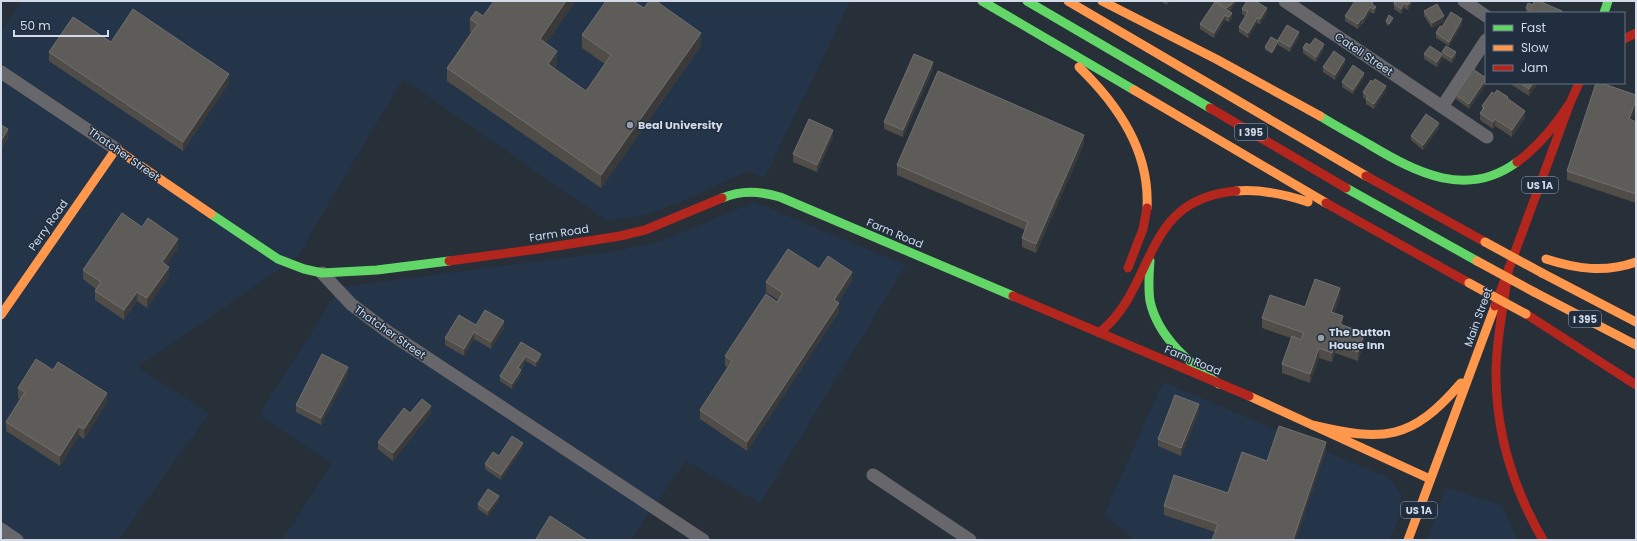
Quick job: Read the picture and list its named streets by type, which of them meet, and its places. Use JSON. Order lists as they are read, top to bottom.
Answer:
{
  "streets": {
    "main road": [
      "I 395",
      "Thatcher Street",
      "US 1A",
      "Perry Road",
      "Farm Road",
      "Main Street"
    ],
    "street": ["Catell Street"]
  },
  "crossings": [
    ["Thatcher Street", "Perry Road"],
    ["Thatcher Street", "Farm Road"],
    ["US 1A", "Main Street"],
    ["Farm Road", "Main Street"]
  ],
  "places": ["Beal University", "The Dutton House Inn"],
  "legend": ["Fast", "Slow", "Jam"],
  "scale_bar": "50 m"
}
